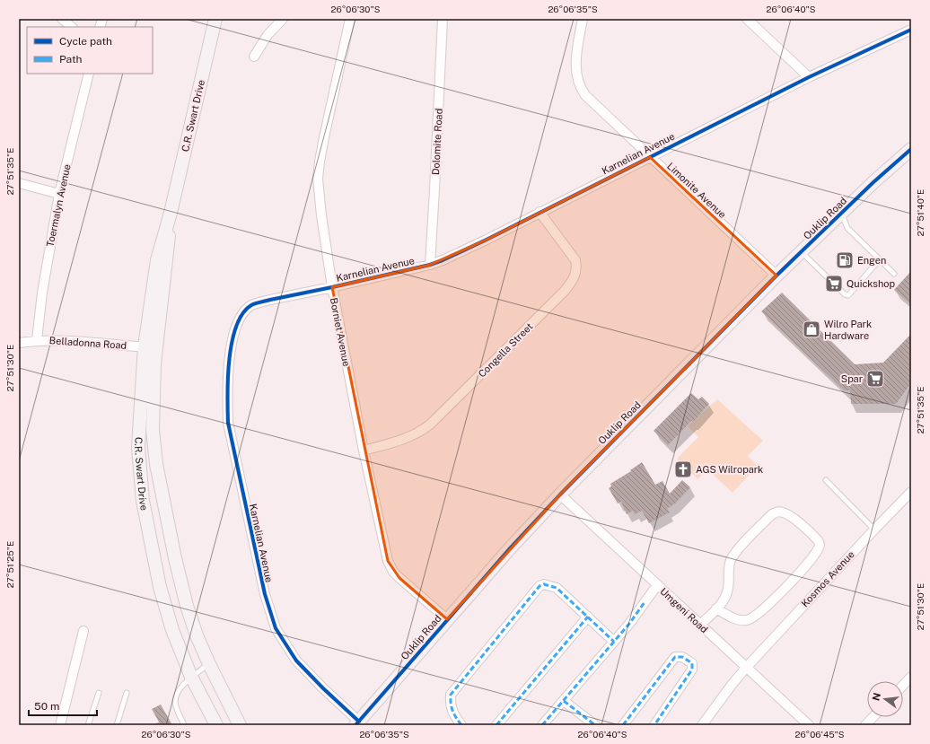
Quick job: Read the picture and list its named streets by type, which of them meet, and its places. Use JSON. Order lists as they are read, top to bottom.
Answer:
{
  "streets": {
    "main road": ["C.R. Swart Drive", "Ouklip Road"],
    "street": [
      "Dolomite Road",
      "Karnelian Avenue",
      "Limonite Avenue",
      "Toermalyn Avenue",
      "Borniet Avenue",
      "Belladonna Road",
      "Congella Street",
      "Kosmos Avenue",
      "Umgeni Road"
    ]
  },
  "crossings": [
    ["C.R. Swart Drive", "Belladonna Road"],
    ["Dolomite Road", "Karnelian Avenue"],
    ["Karnelian Avenue", "Limonite Avenue"],
    ["Karnelian Avenue", "Ouklip Road"],
    ["Karnelian Avenue", "Borniet Avenue"],
    ["Karnelian Avenue", "Congella Street"],
    ["Limonite Avenue", "Ouklip Road"],
    ["Toermalyn Avenue", "Belladonna Road"],
    ["Ouklip Road", "Borniet Avenue"],
    ["Ouklip Road", "Umgeni Road"],
    ["Borniet Avenue", "Congella Street"],
    ["Kosmos Avenue", "Umgeni Road"]
  ],
  "places": {
    "fuel station": ["Engen"],
    "supermarket": ["Quickshop", "Spar"],
    "shop": ["Wilro Park Hardware"],
    "church": ["AGS Wilropark"]
  },
  "legend": ["Cycle path", "Path"],
  "scale_bar": "50 m",
  "north": "left",
  "coordinates": [
    "26°06'30\"S",
    "26°06'35\"S",
    "26°06'40\"S",
    "27°51'35\"E",
    "27°51'40\"E",
    "27°51'30\"E",
    "27°51'25\"E",
    "26°06'45\"S"
  ]
}
